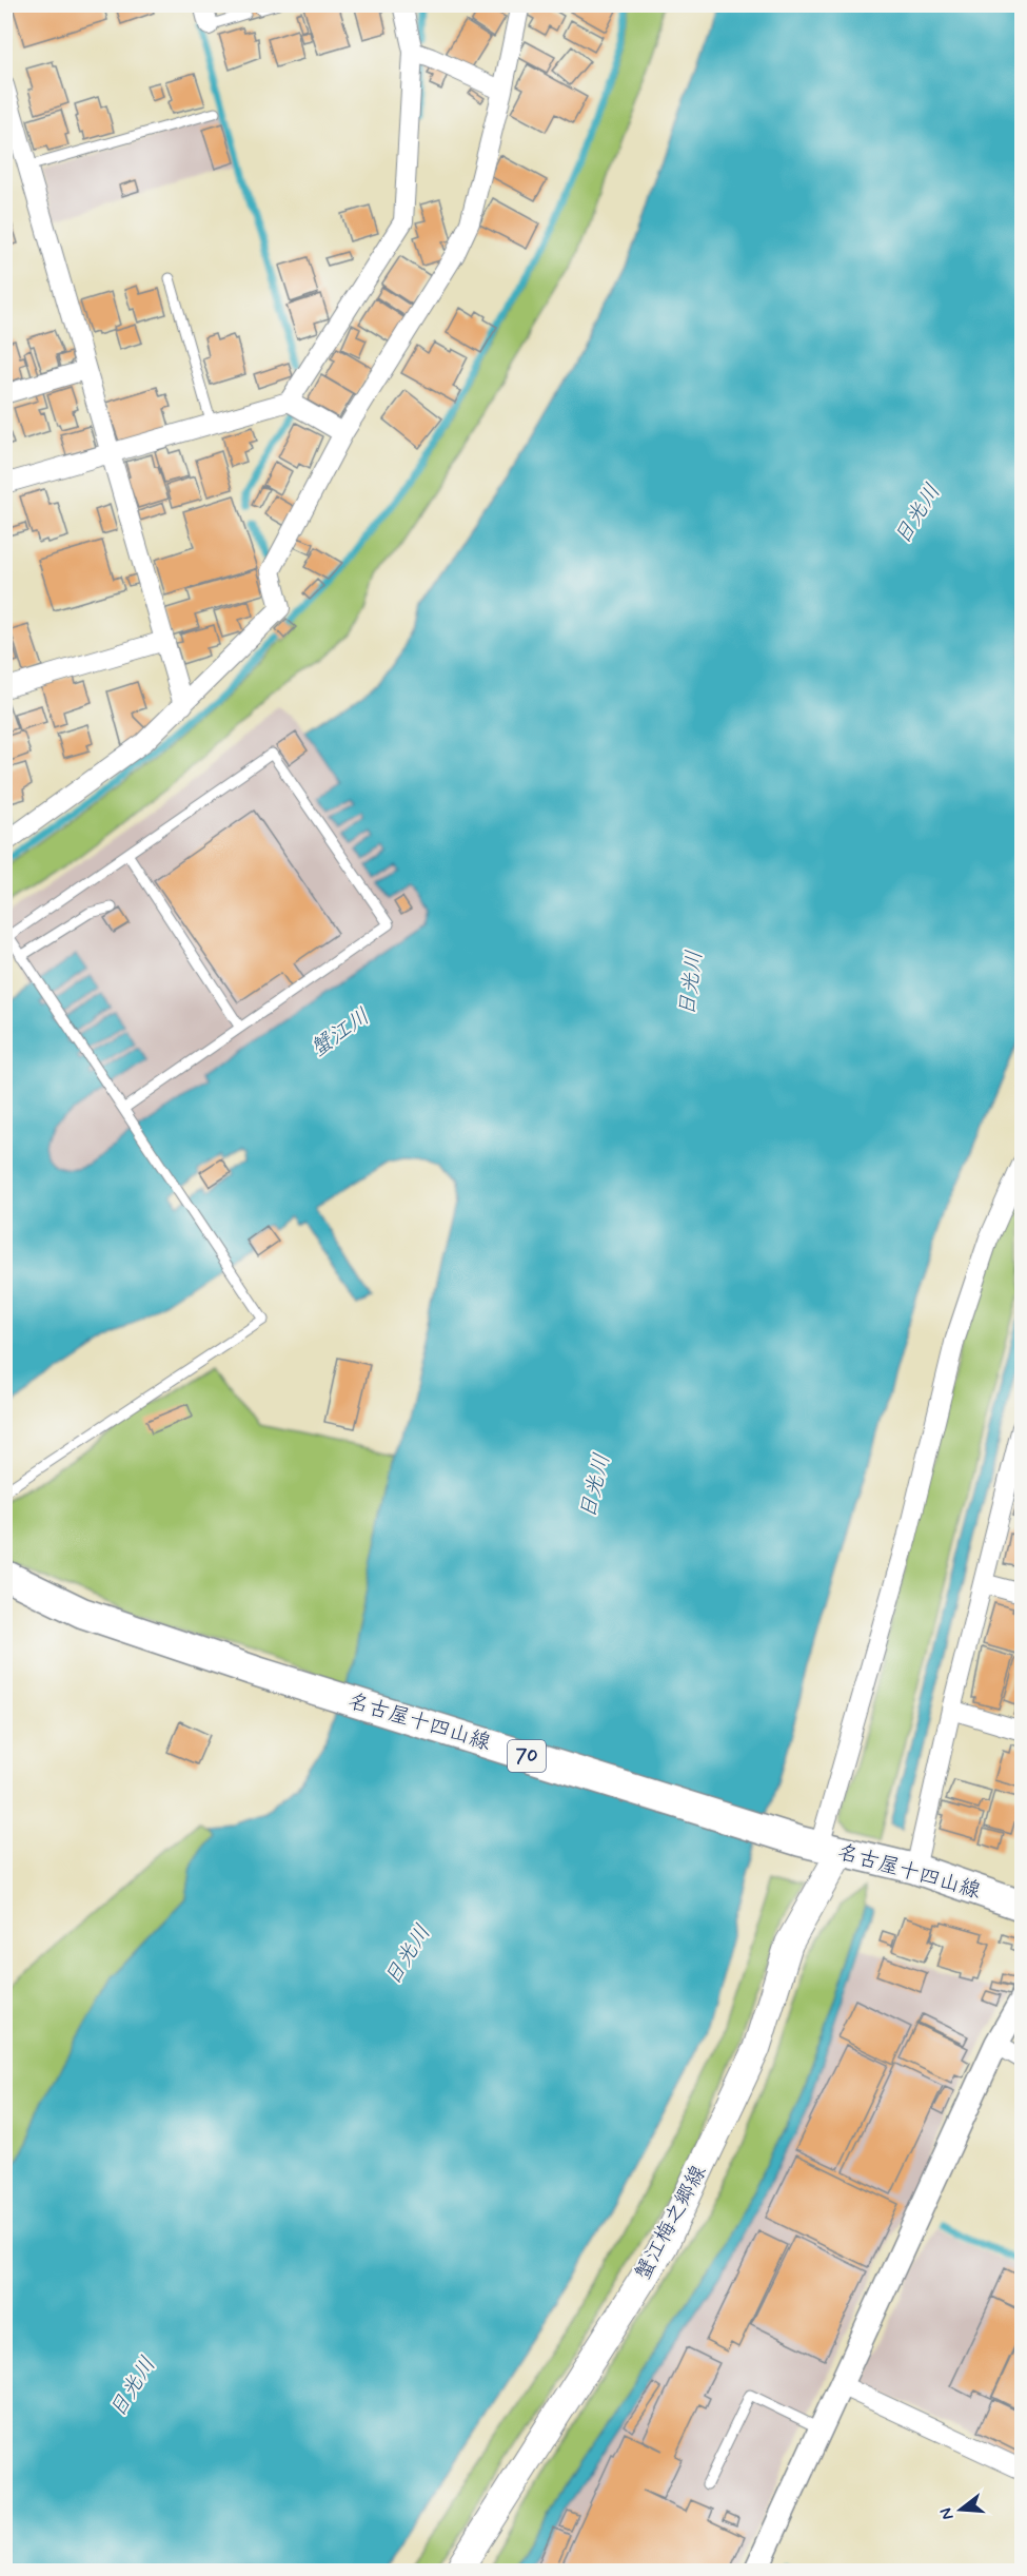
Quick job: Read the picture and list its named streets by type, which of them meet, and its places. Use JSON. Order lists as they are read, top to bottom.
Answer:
{
  "streets": {
    "main road": ["名古屋十四山線", "70", "蟹江梅之郷線"]
  },
  "crossings": [
    ["名古屋十四山線", "蟹江梅之郷線"]
  ],
  "water": ["日光川", "蟹江川"],
  "north": "left"
}
